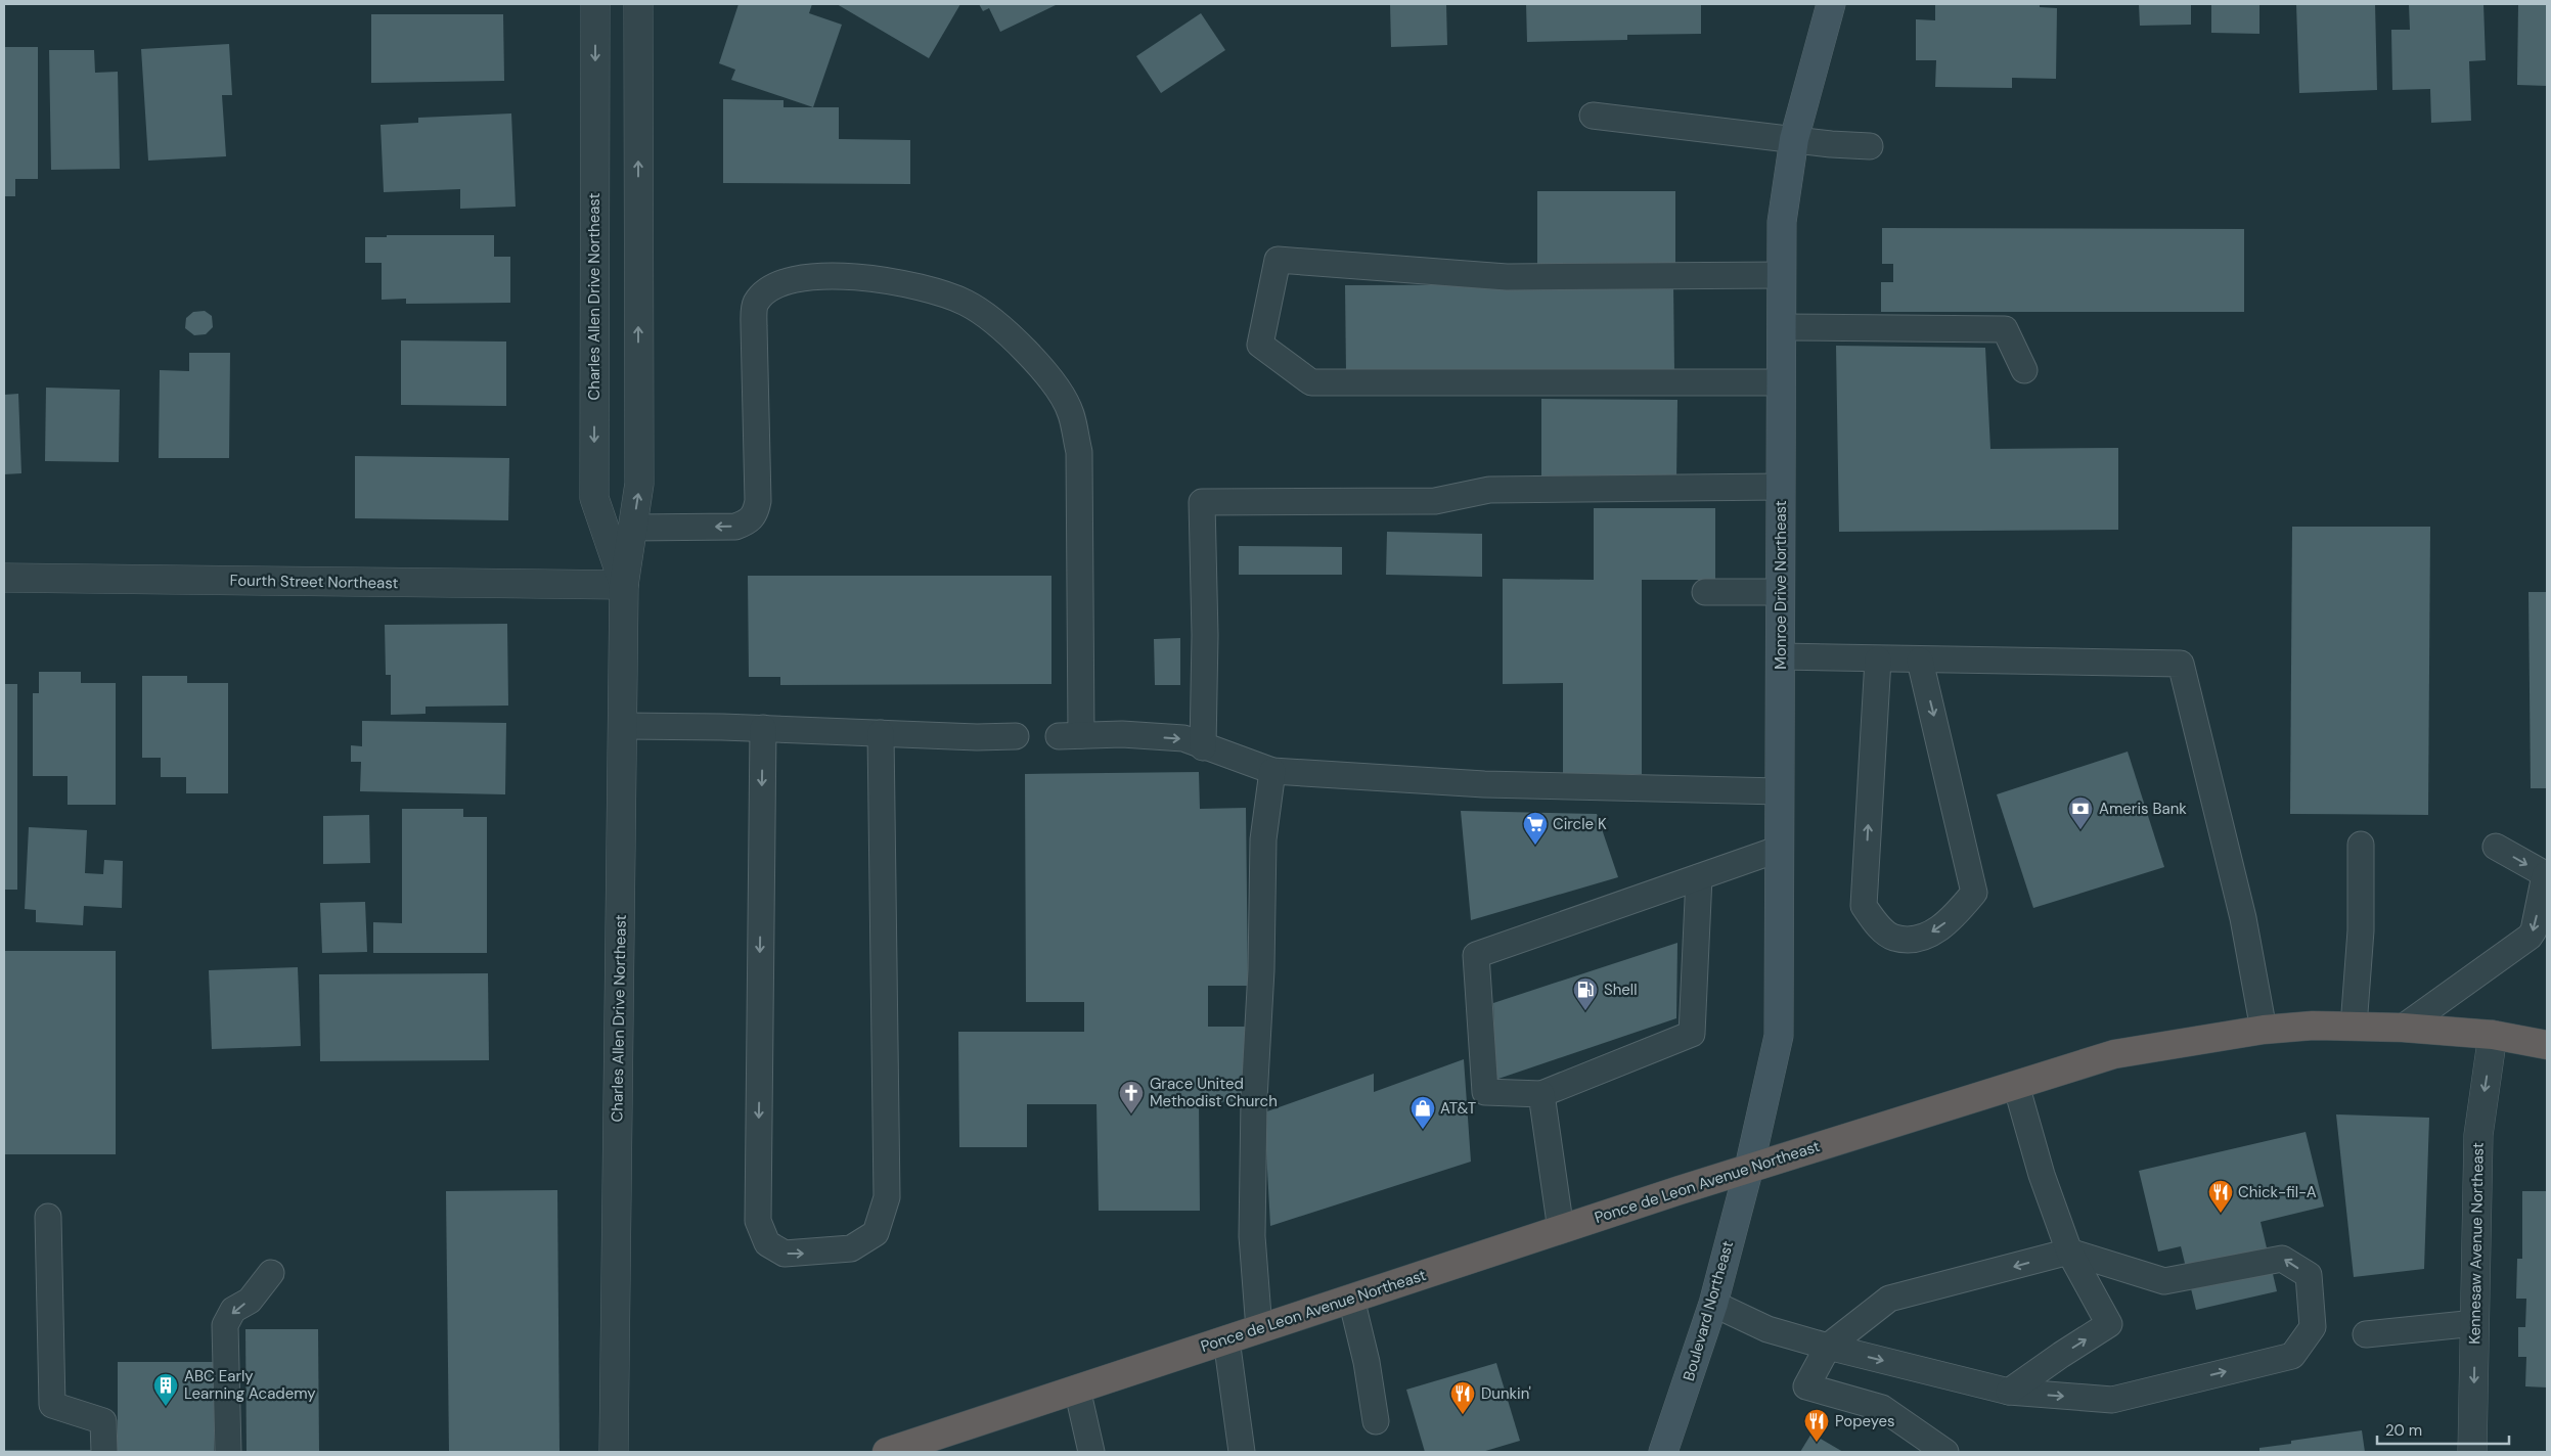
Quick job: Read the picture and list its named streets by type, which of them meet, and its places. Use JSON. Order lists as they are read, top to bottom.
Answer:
{
  "streets": {
    "highway": ["Ponce de Leon Avenue Northeast"],
    "main road": ["Monroe Drive Northeast", "Boulevard Northeast"],
    "street": ["Charles Allen Drive Northeast", "Fourth Street Northeast", "Kennesaw Avenue Northeast"]
  },
  "crossings": [
    ["Charles Allen Drive Northeast", "Fourth Street Northeast"],
    ["Monroe Drive Northeast", "Ponce de Leon Avenue Northeast"],
    ["Monroe Drive Northeast", "Boulevard Northeast"],
    ["Ponce de Leon Avenue Northeast", "Kennesaw Avenue Northeast"],
    ["Ponce de Leon Avenue Northeast", "Boulevard Northeast"]
  ],
  "one_way": ["Kennesaw Avenue Northeast"],
  "places": {
    "bank": ["Ameris Bank"],
    "supermarket": ["Circle K"],
    "fuel station": ["Shell"],
    "church": ["Grace United Methodist Church"],
    "shop": ["AT&T"],
    "restaurant": ["Chick-fil-A", "Dunkin'", "Popeyes"],
    "building": ["ABC Early Learning Academy"]
  },
  "scale_bar": "20 m"
}
